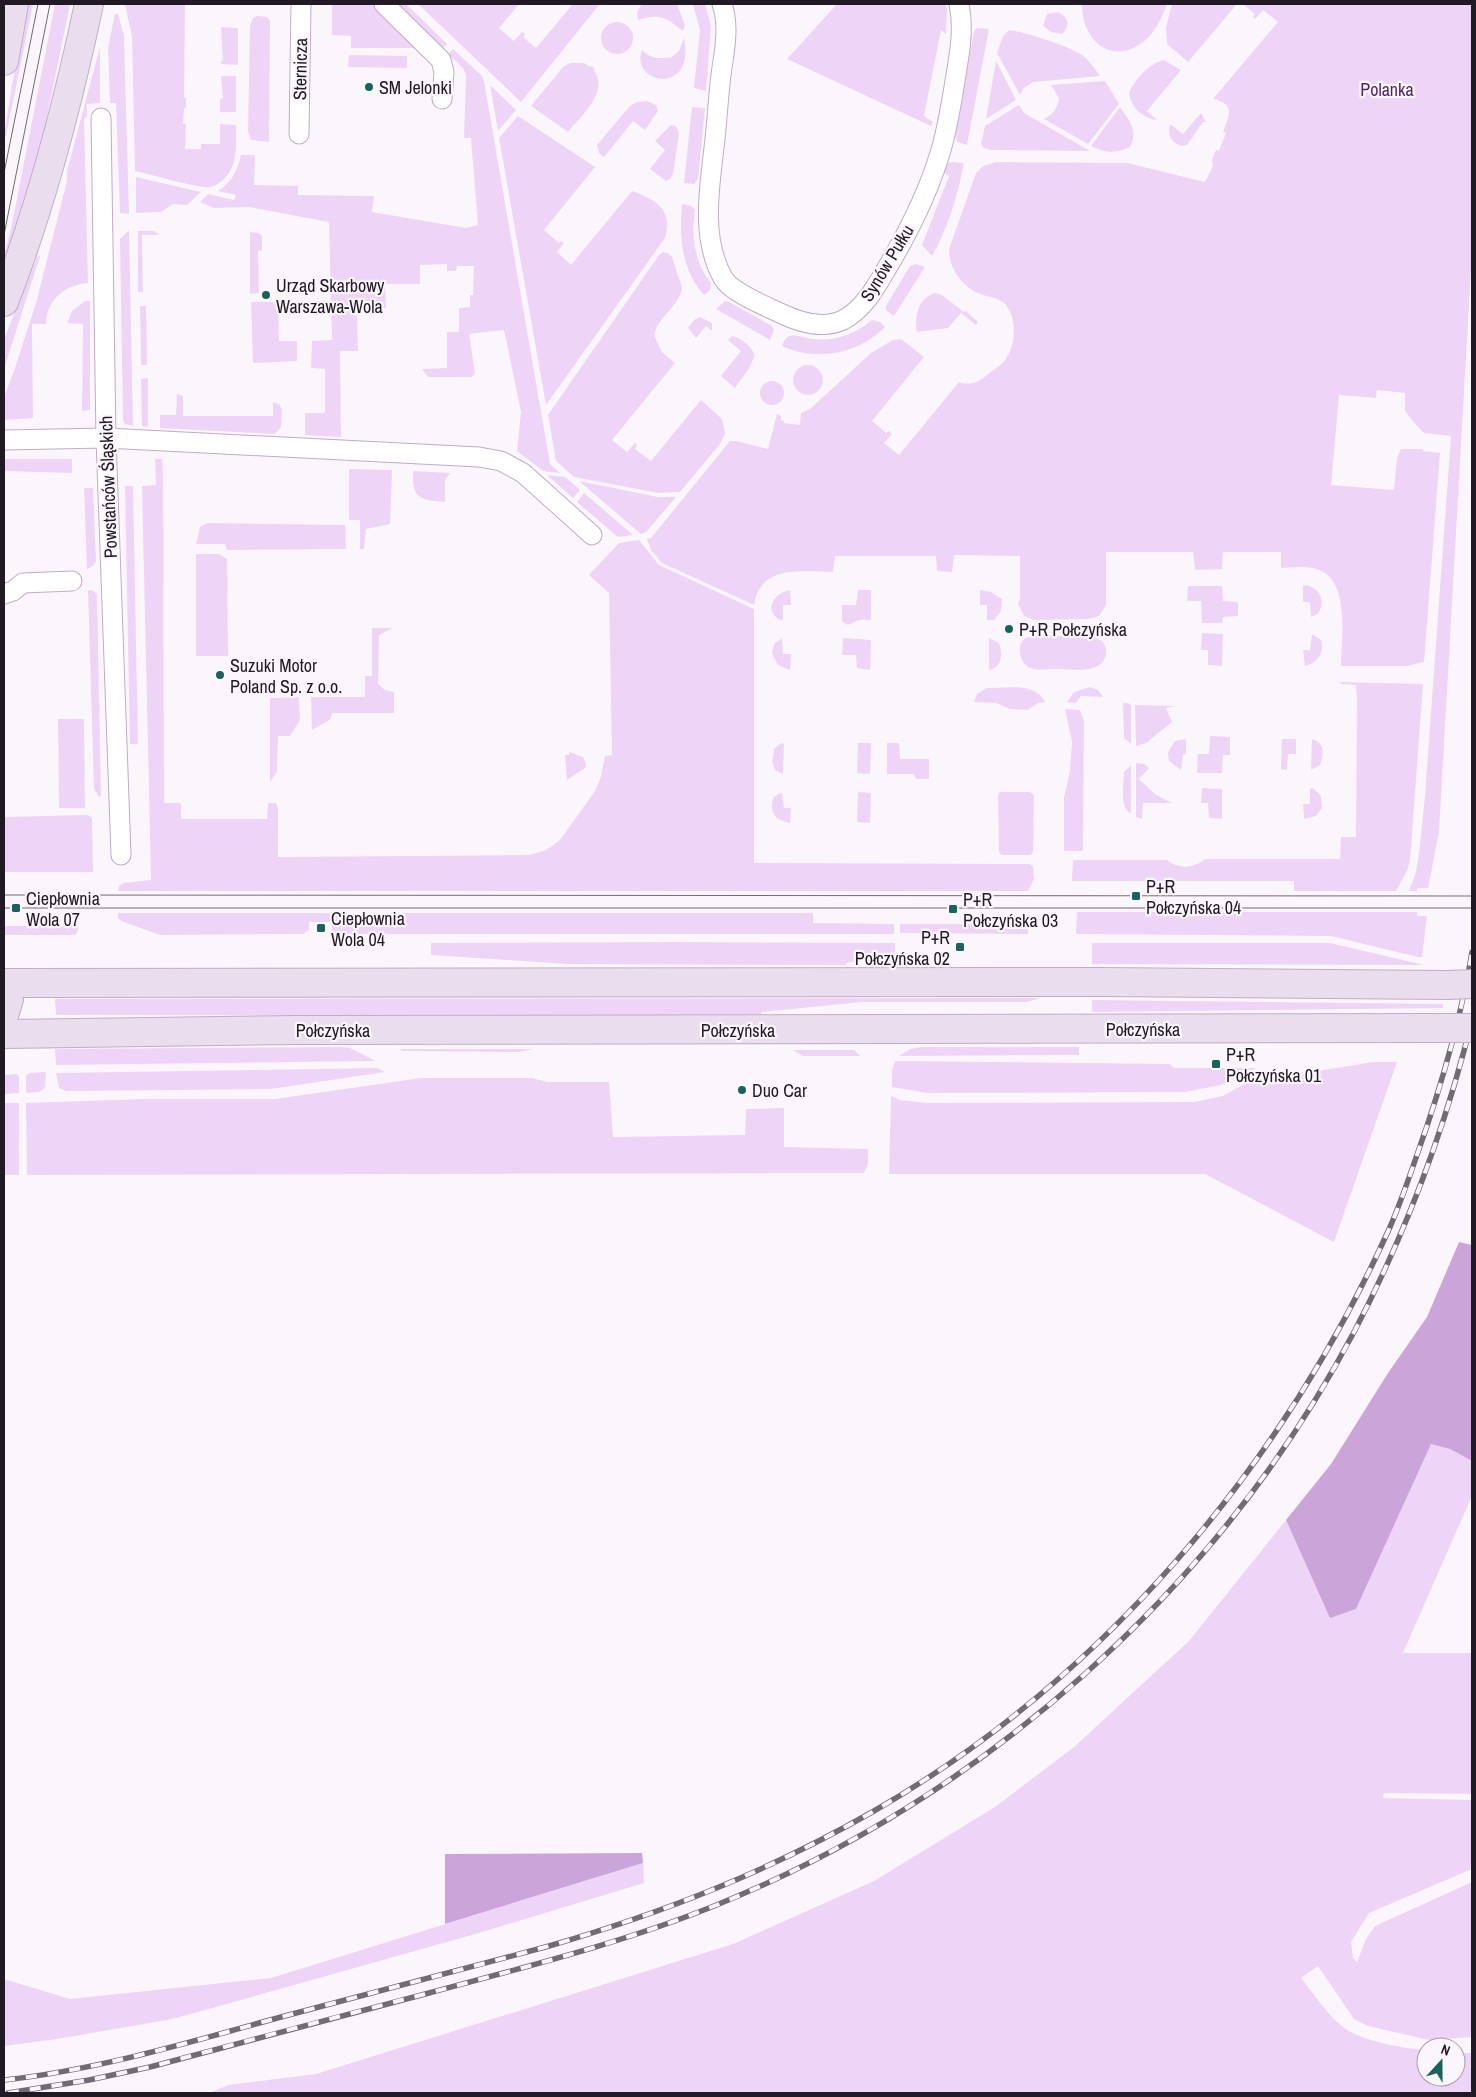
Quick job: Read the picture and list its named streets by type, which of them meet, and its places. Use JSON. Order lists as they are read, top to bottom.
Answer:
{
  "streets": {
    "main road": ["Połczyńska"],
    "street": ["Sternicza", "Synów Pułku", "Powstańców Śląskich"]
  },
  "parks": ["Polanka"],
  "places": {
    "other": [
      "SM Jelonki",
      "Urząd Skarbowy Warszawa-Wola",
      "P+R Połczyńska",
      "Suzuki Motor Poland Sp. z o.o.",
      "Duo Car"
    ],
    "transit": [
      "P+R Połczyńska 04",
      "Ciepłownia Wola 07",
      "P+R Połczyńska 03",
      "Ciepłownia Wola 04",
      "P+R Połczyńska 02",
      "P+R Połczyńska 01"
    ]
  },
  "north": "top"
}
